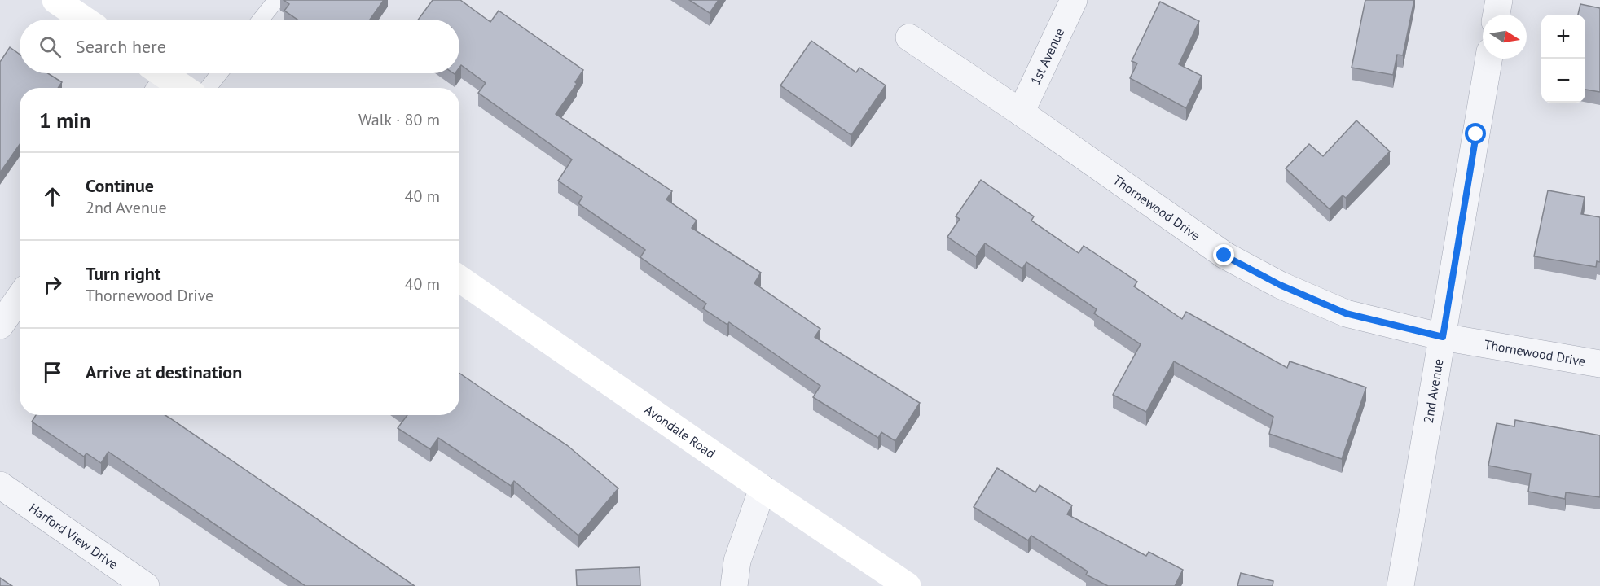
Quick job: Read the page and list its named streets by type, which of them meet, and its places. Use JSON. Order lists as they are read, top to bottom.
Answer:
{
  "streets": {
    "street": [
      "1st Avenue",
      "Thornewood Drive",
      "2nd Avenue",
      "Avondale Road",
      "Harford View Drive"
    ]
  },
  "crossings": [
    ["1st Avenue", "Thornewood Drive"],
    ["Thornewood Drive", "2nd Avenue"]
  ],
  "north": "right",
  "page": {
    "map_buttons": ["+", "−"],
    "search": "Search here",
    "heading": ["1 min", "Walk · 80 m"],
    "list": [
      ["Continue", "2nd Avenue", "40 m"],
      ["Turn right", "Thornewood Drive", "40 m"],
      "Arrive at destination"
    ]
  }
}
